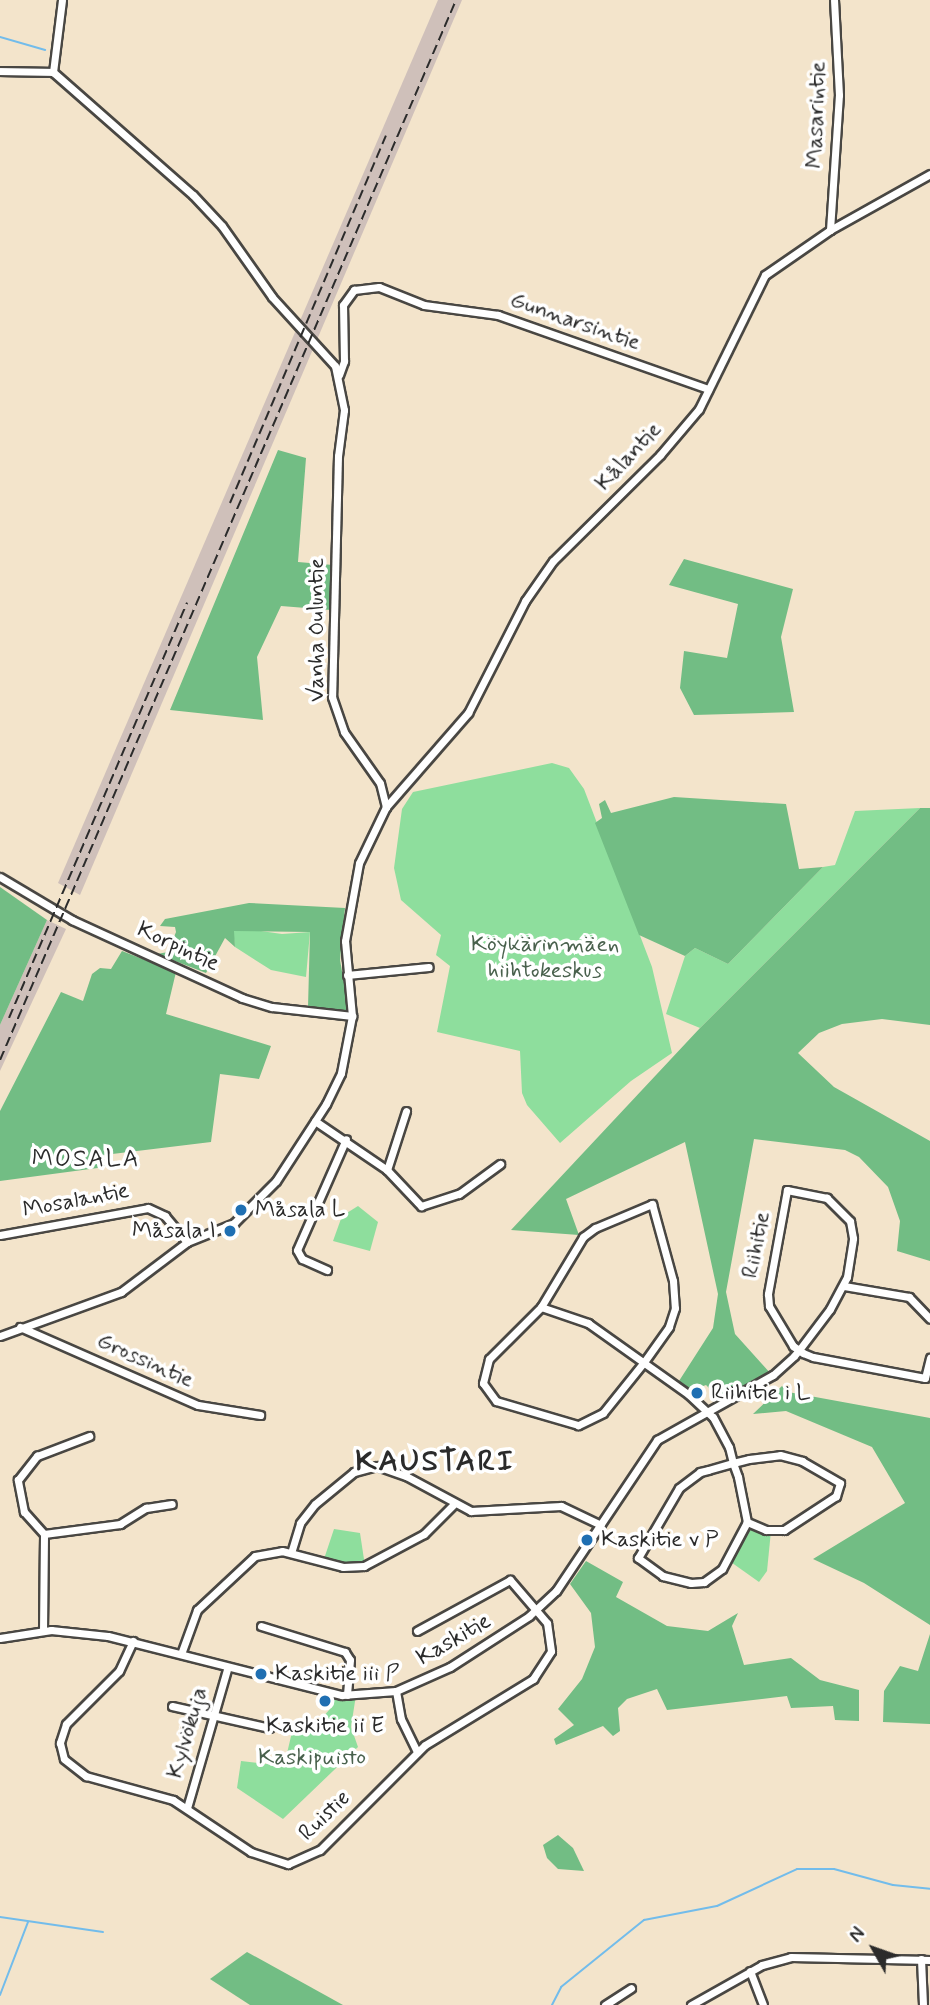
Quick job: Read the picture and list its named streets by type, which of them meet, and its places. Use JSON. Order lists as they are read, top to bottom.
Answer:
{
  "streets": {
    "street": [
      "Masarintie",
      "Gunnarsintie",
      "Kålantie",
      "Vanha Ouluntie",
      "Korpintie",
      "Mosalantie",
      "Riihitie",
      "Grossintie",
      "Kaskitie",
      "Kylvökuja",
      "Ruistie"
    ]
  },
  "crossings": [
    ["Masarintie", "Kålantie"],
    ["Gunnarsintie", "Kålantie"],
    ["Gunnarsintie", "Vanha Ouluntie"],
    ["Kålantie", "Vanha Ouluntie"],
    ["Riihitie", "Kaskitie"],
    ["Kaskitie", "Kylvökuja"],
    ["Kaskitie", "Ruistie"],
    ["Kylvökuja", "Ruistie"]
  ],
  "districts": ["MOSALA", "KAUSTARI"],
  "parks": ["Köykärinmäen hiihtokeskus", "Kaskipuisto"],
  "places": [
    "Måsala L",
    "Måsala I",
    "Riihitie i L",
    "Kaskitie v P",
    "Kaskitie iii P",
    "Kaskitie ii E"
  ],
  "north": "top left"
}
